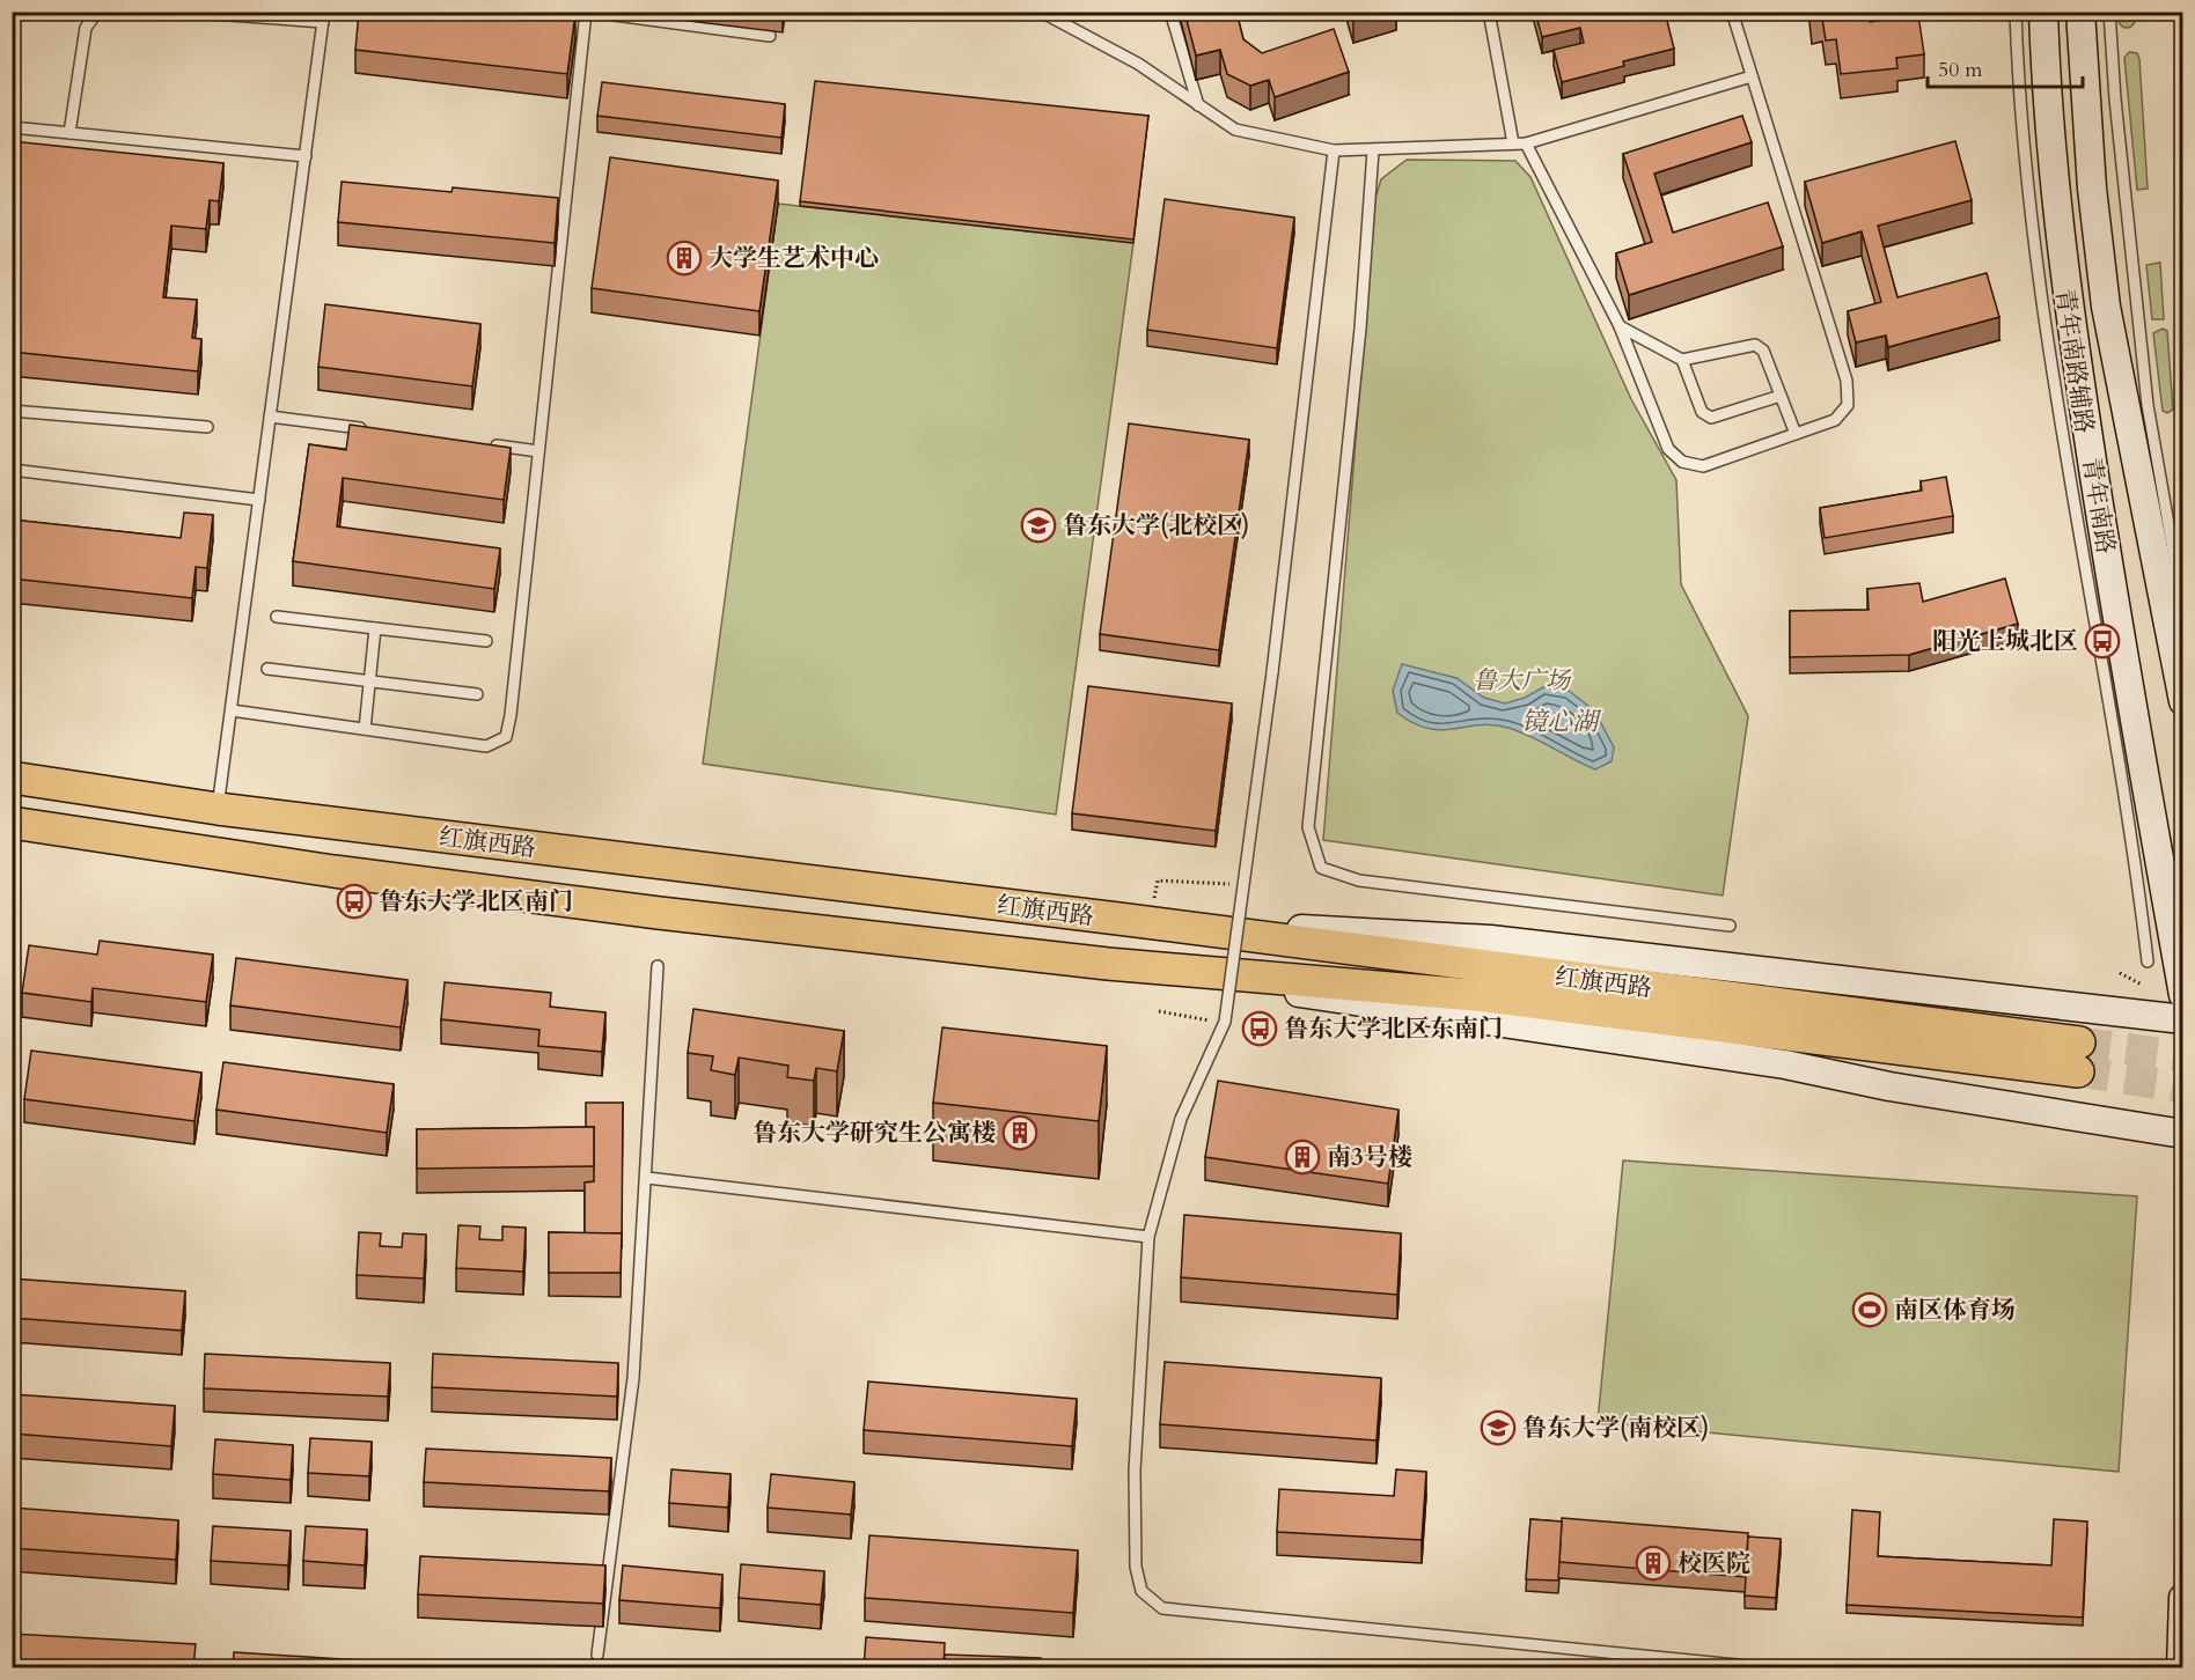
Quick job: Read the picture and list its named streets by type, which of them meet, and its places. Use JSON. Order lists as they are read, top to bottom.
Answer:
{
  "streets": {
    "main road": ["青年南路", "红旗西路"],
    "lane": ["青年南路辅路"]
  },
  "water": ["镜心湖"],
  "parks": ["鲁大广场"],
  "places": {
    "building": [
      "大学生艺术中心",
      "鲁东大学研究生公寓楼",
      "南3号楼",
      "校医院"
    ],
    "school or university": ["鲁东大学(北校区)", "鲁东大学(南校区)"],
    "bus stop": ["阳光上城北区", "鲁东大学北区南门", "鲁东大学北区东南门"],
    "sports": ["南区体育场"]
  },
  "scale_bar": "50 m"
}
